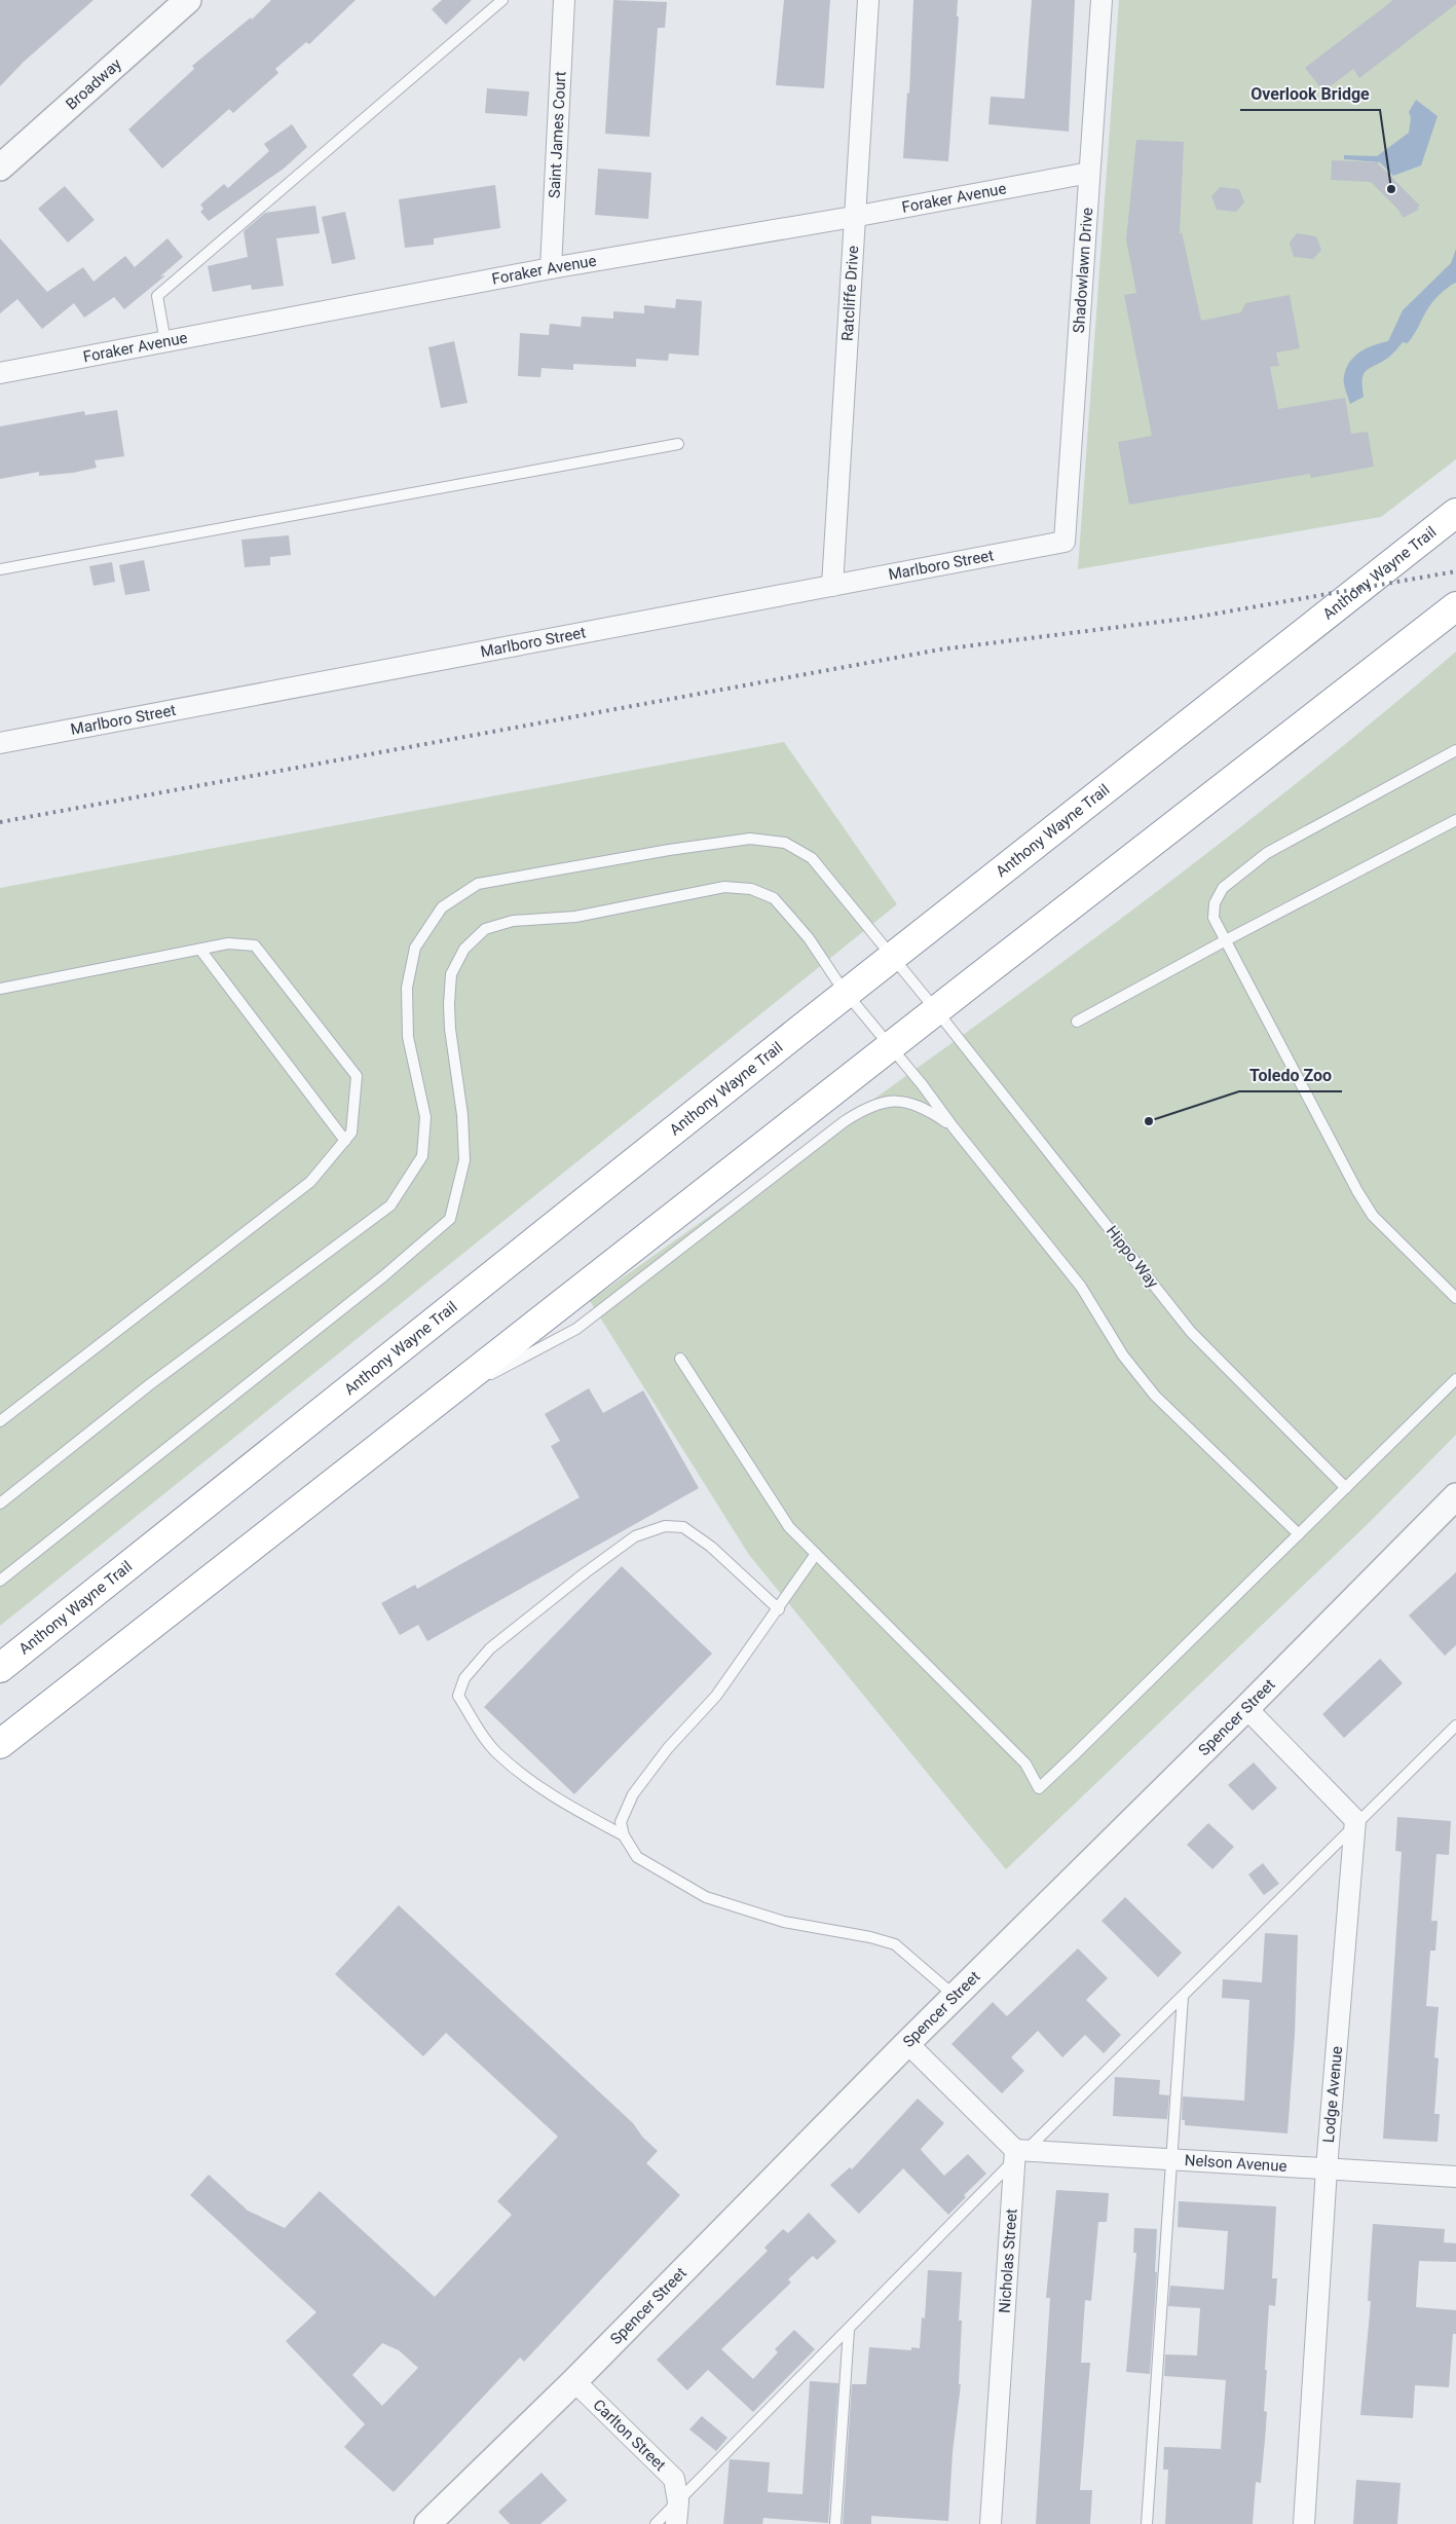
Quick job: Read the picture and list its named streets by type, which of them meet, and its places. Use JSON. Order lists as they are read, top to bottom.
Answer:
{
  "streets": {
    "highway": ["Anthony Wayne Trail"],
    "street": [
      "Broadway",
      "Saint James Court",
      "Foraker Avenue",
      "Shadowlawn Drive",
      "Ratcliffe Drive",
      "Marlboro Street",
      "Spencer Street",
      "Lodge Avenue",
      "Nelson Avenue",
      "Nicholas Street",
      "Carlton Street"
    ],
    "lane": ["Hippo Way"]
  },
  "crossings": [
    ["Saint James Court", "Foraker Avenue"],
    ["Foraker Avenue", "Shadowlawn Drive"],
    ["Foraker Avenue", "Ratcliffe Drive"],
    ["Shadowlawn Drive", "Marlboro Street"],
    ["Ratcliffe Drive", "Marlboro Street"],
    ["Anthony Wayne Trail", "Hippo Way"],
    ["Spencer Street", "Carlton Street"],
    ["Lodge Avenue", "Nelson Avenue"],
    ["Nelson Avenue", "Nicholas Street"]
  ],
  "places": ["Overlook Bridge", "Toledo Zoo"]
}
